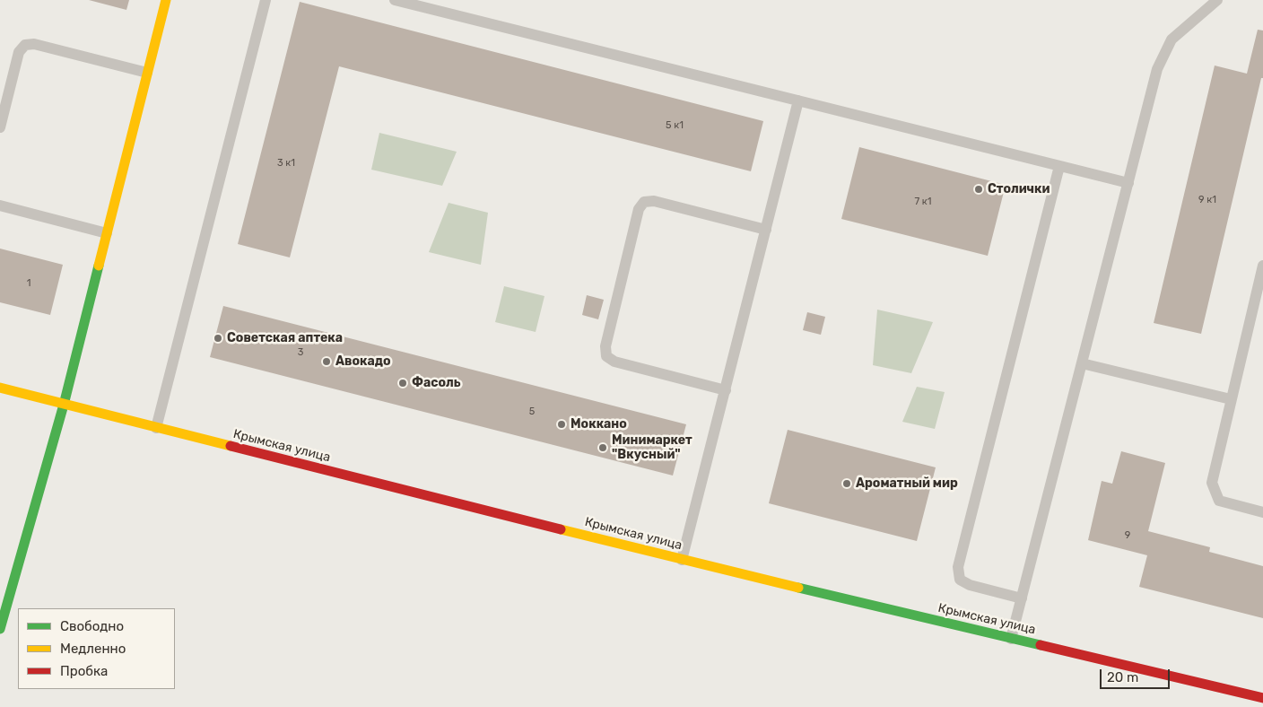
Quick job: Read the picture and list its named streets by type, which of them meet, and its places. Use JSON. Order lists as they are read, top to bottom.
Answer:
{
  "streets": {
    "street": ["Крымская улица"]
  },
  "places": [
    "Столички",
    "Советская аптека",
    "Авокадо",
    "Фасоль",
    "Моккано",
    "Минимаркет \"Вкусный\"",
    "Ароматный мир"
  ],
  "house_numbers": [
    "5 к1",
    "3 к1",
    "9 к1",
    "7 к1",
    "1",
    "3",
    "5",
    "9"
  ],
  "legend": ["Свободно", "Медленно", "Пробка"],
  "scale_bar": "20 m"
}
